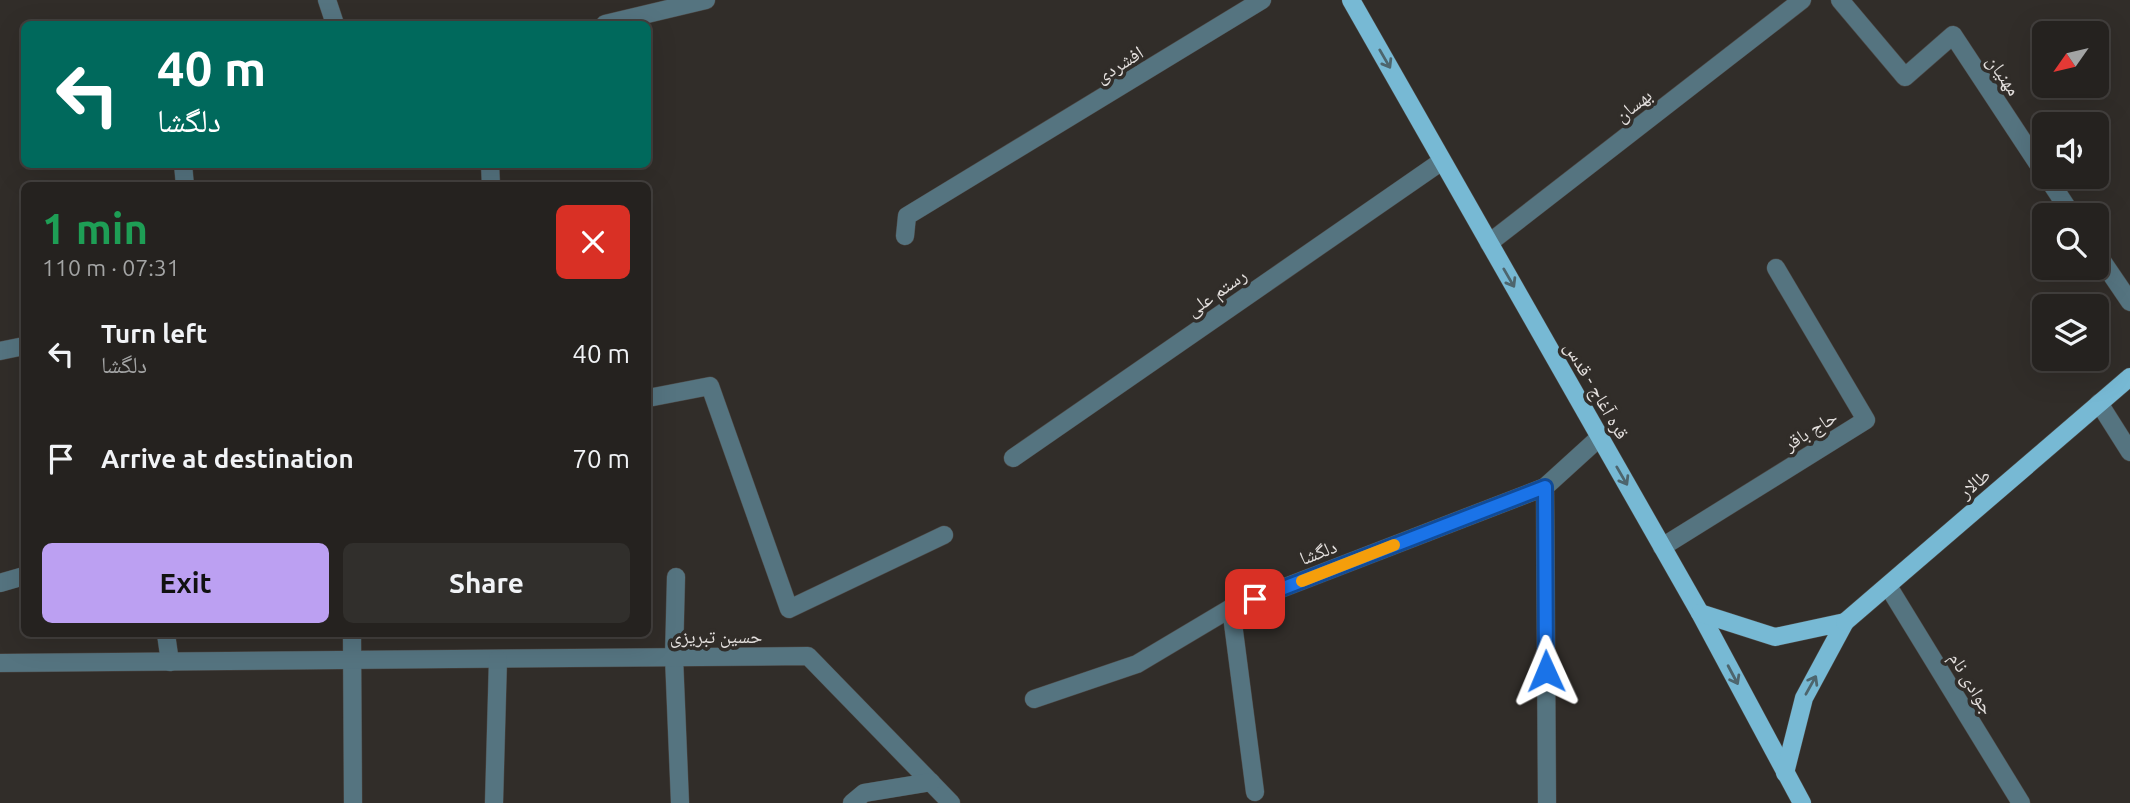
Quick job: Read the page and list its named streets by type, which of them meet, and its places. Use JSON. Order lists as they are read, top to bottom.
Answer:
{
  "streets": {
    "main road": ["قره آغاج - قدس", "طالار"],
    "street": [
      "افشردی",
      "مهنیان",
      "بهسان",
      "رستم علی",
      "حاج باقر",
      "دلگشا",
      "حسین تبریزی",
      "جوادی نام"
    ]
  },
  "crossings": [
    ["بهسان", "قره آغاج - قدس"],
    ["رستم علی", "قره آغاج - قدس"],
    ["قره آغاج - قدس", "حاج باقر"],
    ["قره آغاج - قدس", "دلگشا"],
    ["طالار", "جوادی نام"]
  ],
  "one_way": ["قره آغاج - قدس"],
  "north": "bottom left",
  "page": {
    "turn": ["40 m", "دلگشا"],
    "heading": ["1 min", "110 m · 07:31"],
    "list": [
      {
        "name": "Turn left",
        "note": "دلگشا",
        "value": "40 m"
      },
      {
        "name": "Arrive at destination",
        "value": "70 m"
      }
    ],
    "buttons": ["Exit", "Share"]
  }
}
